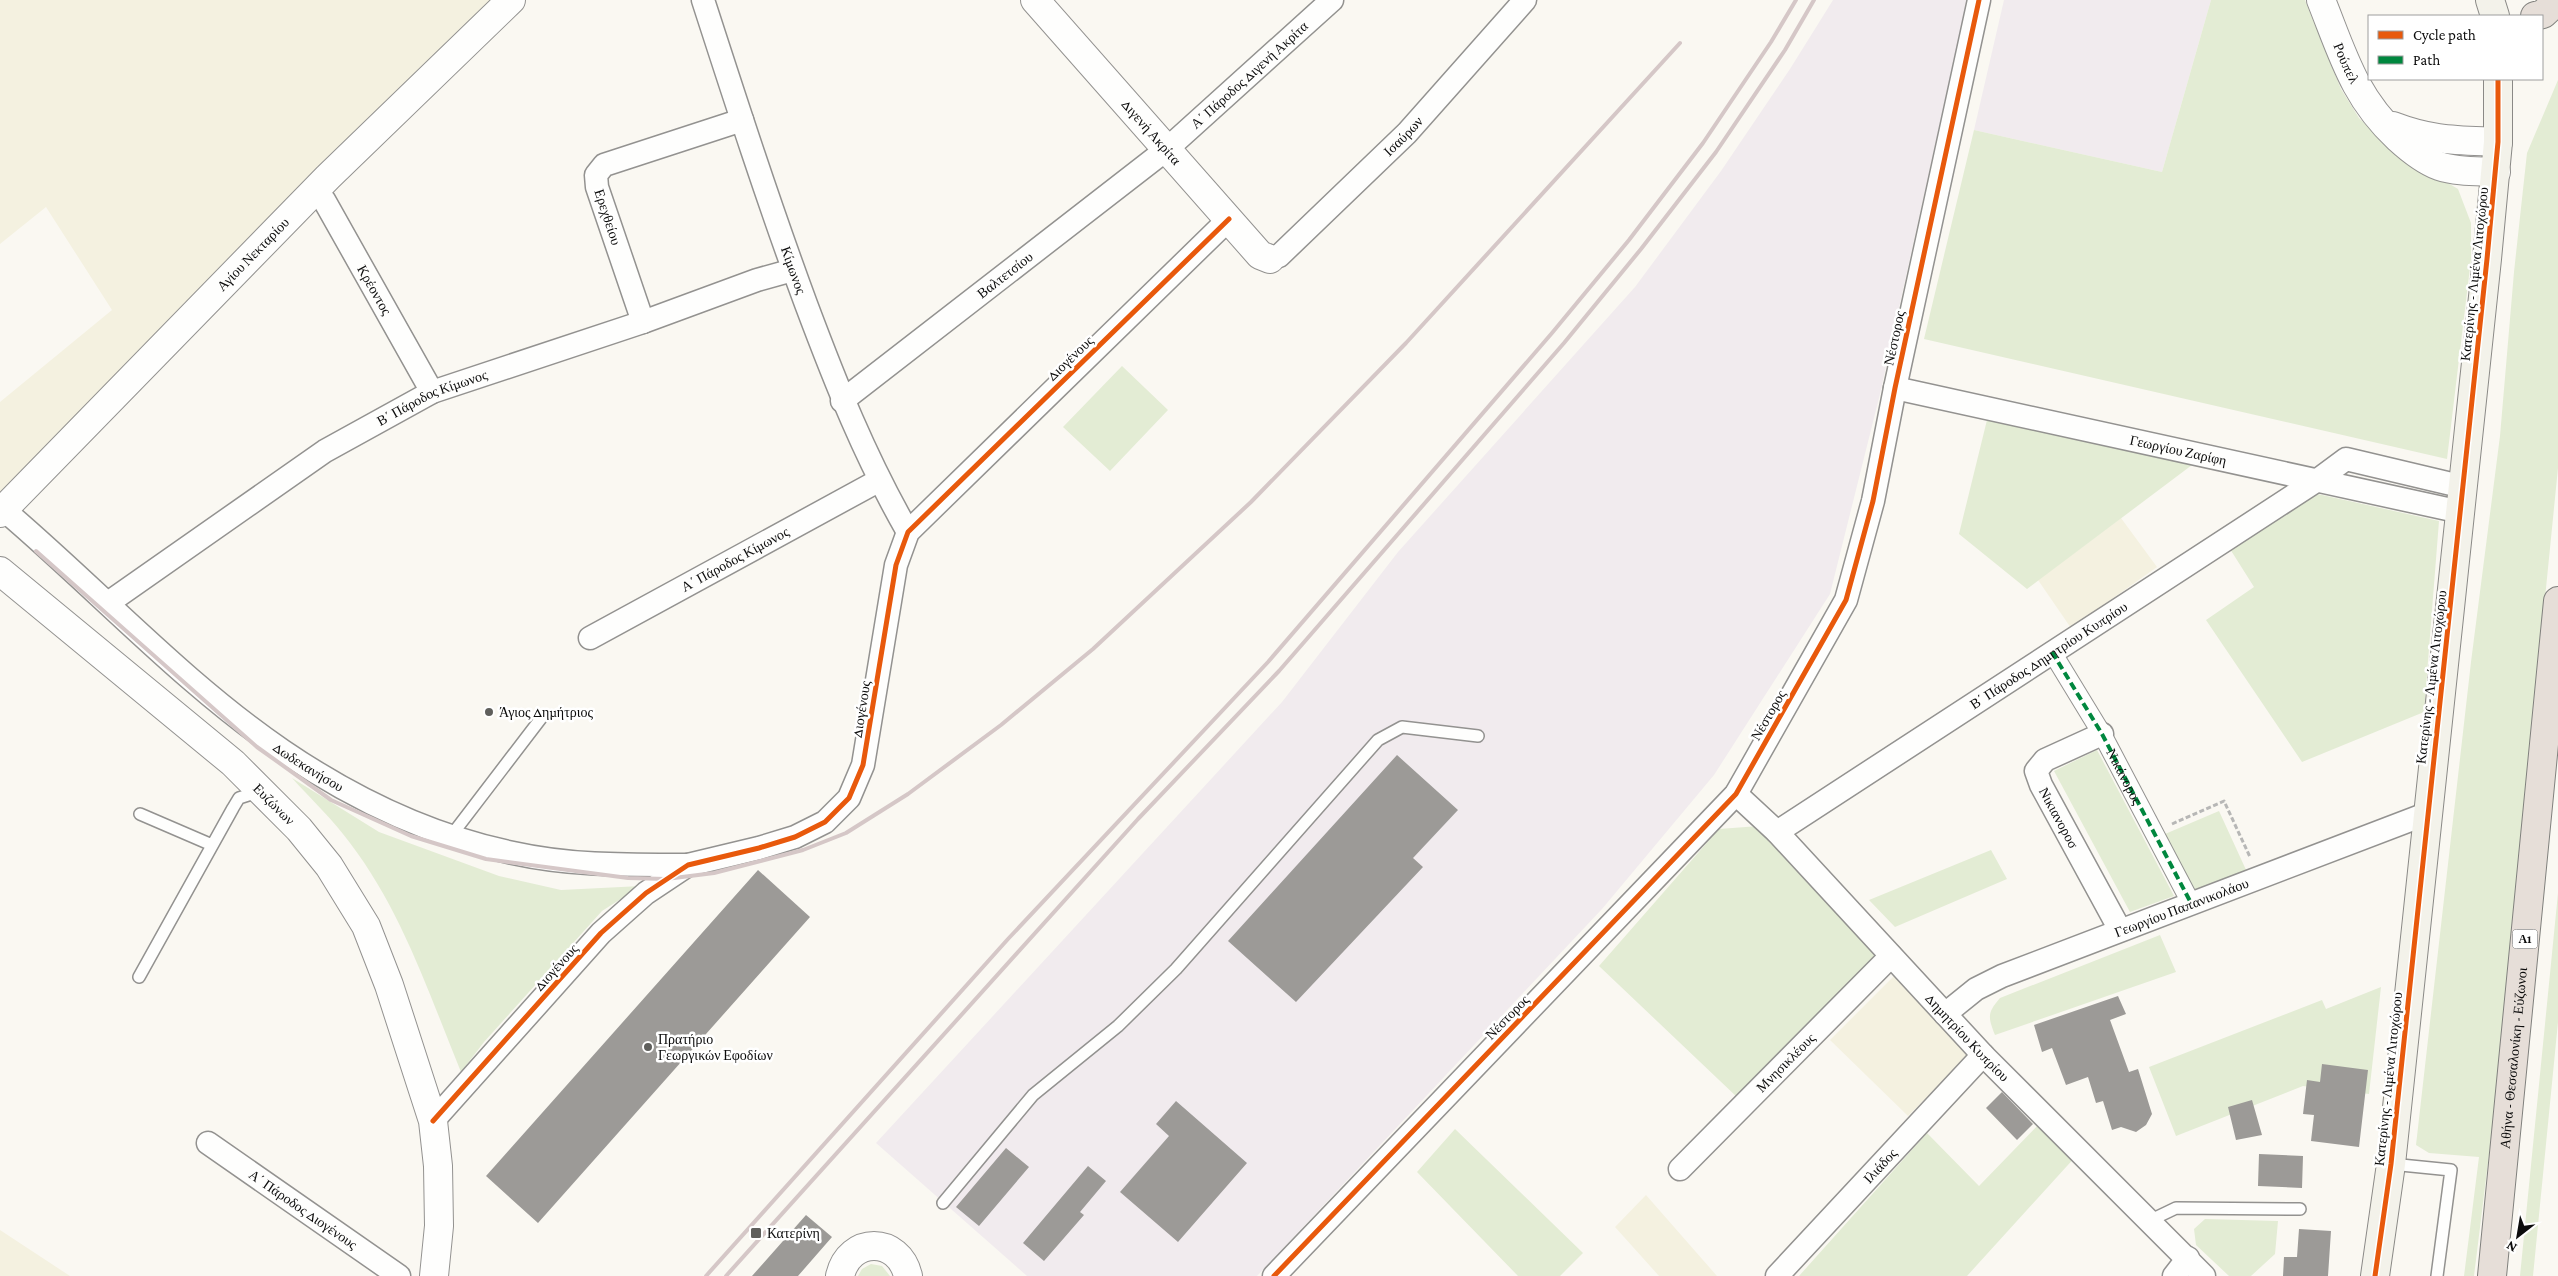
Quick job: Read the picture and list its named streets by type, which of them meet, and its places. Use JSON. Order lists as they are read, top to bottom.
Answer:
{
  "streets": {
    "highway": ["Α1", "Αθήνα - Θεσσαλονίκη - Εύζωνοι"],
    "main road": ["Κατερίνης - Λιμένα Λιτοχώρου"],
    "street": [
      "Ρούπελ",
      "Α΄ Πάροδος Διγενή Ακρίτα",
      "Διγενή Ακρίτα",
      "Ισαύρων",
      "Ερεχθείου",
      "Αγίου Νεκταρίου",
      "Κίμωνος",
      "Βαλτετσίου",
      "Κρέοντος",
      "Νέστορος",
      "Διογένους",
      "Β΄ Πάροδος Κίμωνος",
      "Γεωργίου Ζαρίφη",
      "Α΄ Πάροδος Κίμωνος",
      "Β΄ Πάροδος Δημητρίου Κυπρίου",
      "Δωδεκανήσου",
      "Νικάνορος",
      "Ευζώνων",
      "Νικιανοροσ",
      "Γεωργίου Παπανικολάου",
      "Δημητρίου Κυπρίου",
      "Μνησικλέους",
      "Ιλιάδος",
      "Α΄ Πάροδος Διογένους"
    ]
  },
  "crossings": [
    ["Ρούπελ", "Κατερίνης - Λιμένα Λιτοχώρου"],
    ["Α΄ Πάροδος Διγενή Ακρίτα", "Διγενή Ακρίτα"],
    ["Α΄ Πάροδος Διγενή Ακρίτα", "Βαλτετσίου"],
    ["Διγενή Ακρίτα", "Ισαύρων"],
    ["Διγενή Ακρίτα", "Βαλτετσίου"],
    ["Διγενή Ακρίτα", "Διογένους"],
    ["Ερεχθείου", "Κίμωνος"],
    ["Ερεχθείου", "Β΄ Πάροδος Κίμωνος"],
    ["Αγίου Νεκταρίου", "Κρέοντος"],
    ["Αγίου Νεκταρίου", "Δωδεκανήσου"],
    ["Κίμωνος", "Βαλτετσίου"],
    ["Κίμωνος", "Διογένους"],
    ["Κίμωνος", "Β΄ Πάροδος Κίμωνος"],
    ["Κίμωνος", "Α΄ Πάροδος Κίμωνος"],
    ["Κατερίνης - Λιμένα Λιτοχώρου", "Γεωργίου Ζαρίφη"],
    ["Κατερίνης - Λιμένα Λιτοχώρου", "Β΄ Πάροδος Δημητρίου Κυπρίου"],
    ["Κατερίνης - Λιμένα Λιτοχώρου", "Γεωργίου Παπανικολάου"],
    ["Κρέοντος", "Β΄ Πάροδος Κίμωνος"],
    ["Νέστορος", "Γεωργίου Ζαρίφη"],
    ["Νέστορος", "Δημητρίου Κυπρίου"],
    ["Διογένους", "Δωδεκανήσου"],
    ["Διογένους", "Ευζώνων"],
    ["Β΄ Πάροδος Κίμωνος", "Δωδεκανήσου"],
    ["Γεωργίου Ζαρίφη", "Β΄ Πάροδος Δημητρίου Κυπρίου"],
    ["Β΄ Πάροδος Δημητρίου Κυπρίου", "Νικάνορος"],
    ["Β΄ Πάροδος Δημητρίου Κυπρίου", "Δημητρίου Κυπρίου"],
    ["Νικάνορος", "Νικιανοροσ"],
    ["Νικάνορος", "Γεωργίου Παπανικολάου"],
    ["Νικιανοροσ", "Γεωργίου Παπανικολάου"],
    ["Γεωργίου Παπανικολάου", "Δημητρίου Κυπρίου"],
    ["Δημητρίου Κυπρίου", "Μνησικλέους"],
    ["Δημητρίου Κυπρίου", "Ιλιάδος"]
  ],
  "places": {
    "other": ["Άγιος Δημήτριος", "Πρατήριο Γεωργικών Εφοδίων"],
    "transit": ["Κατερίνη"]
  },
  "legend": ["Cycle path", "Path"],
  "north": "bottom left"
}
